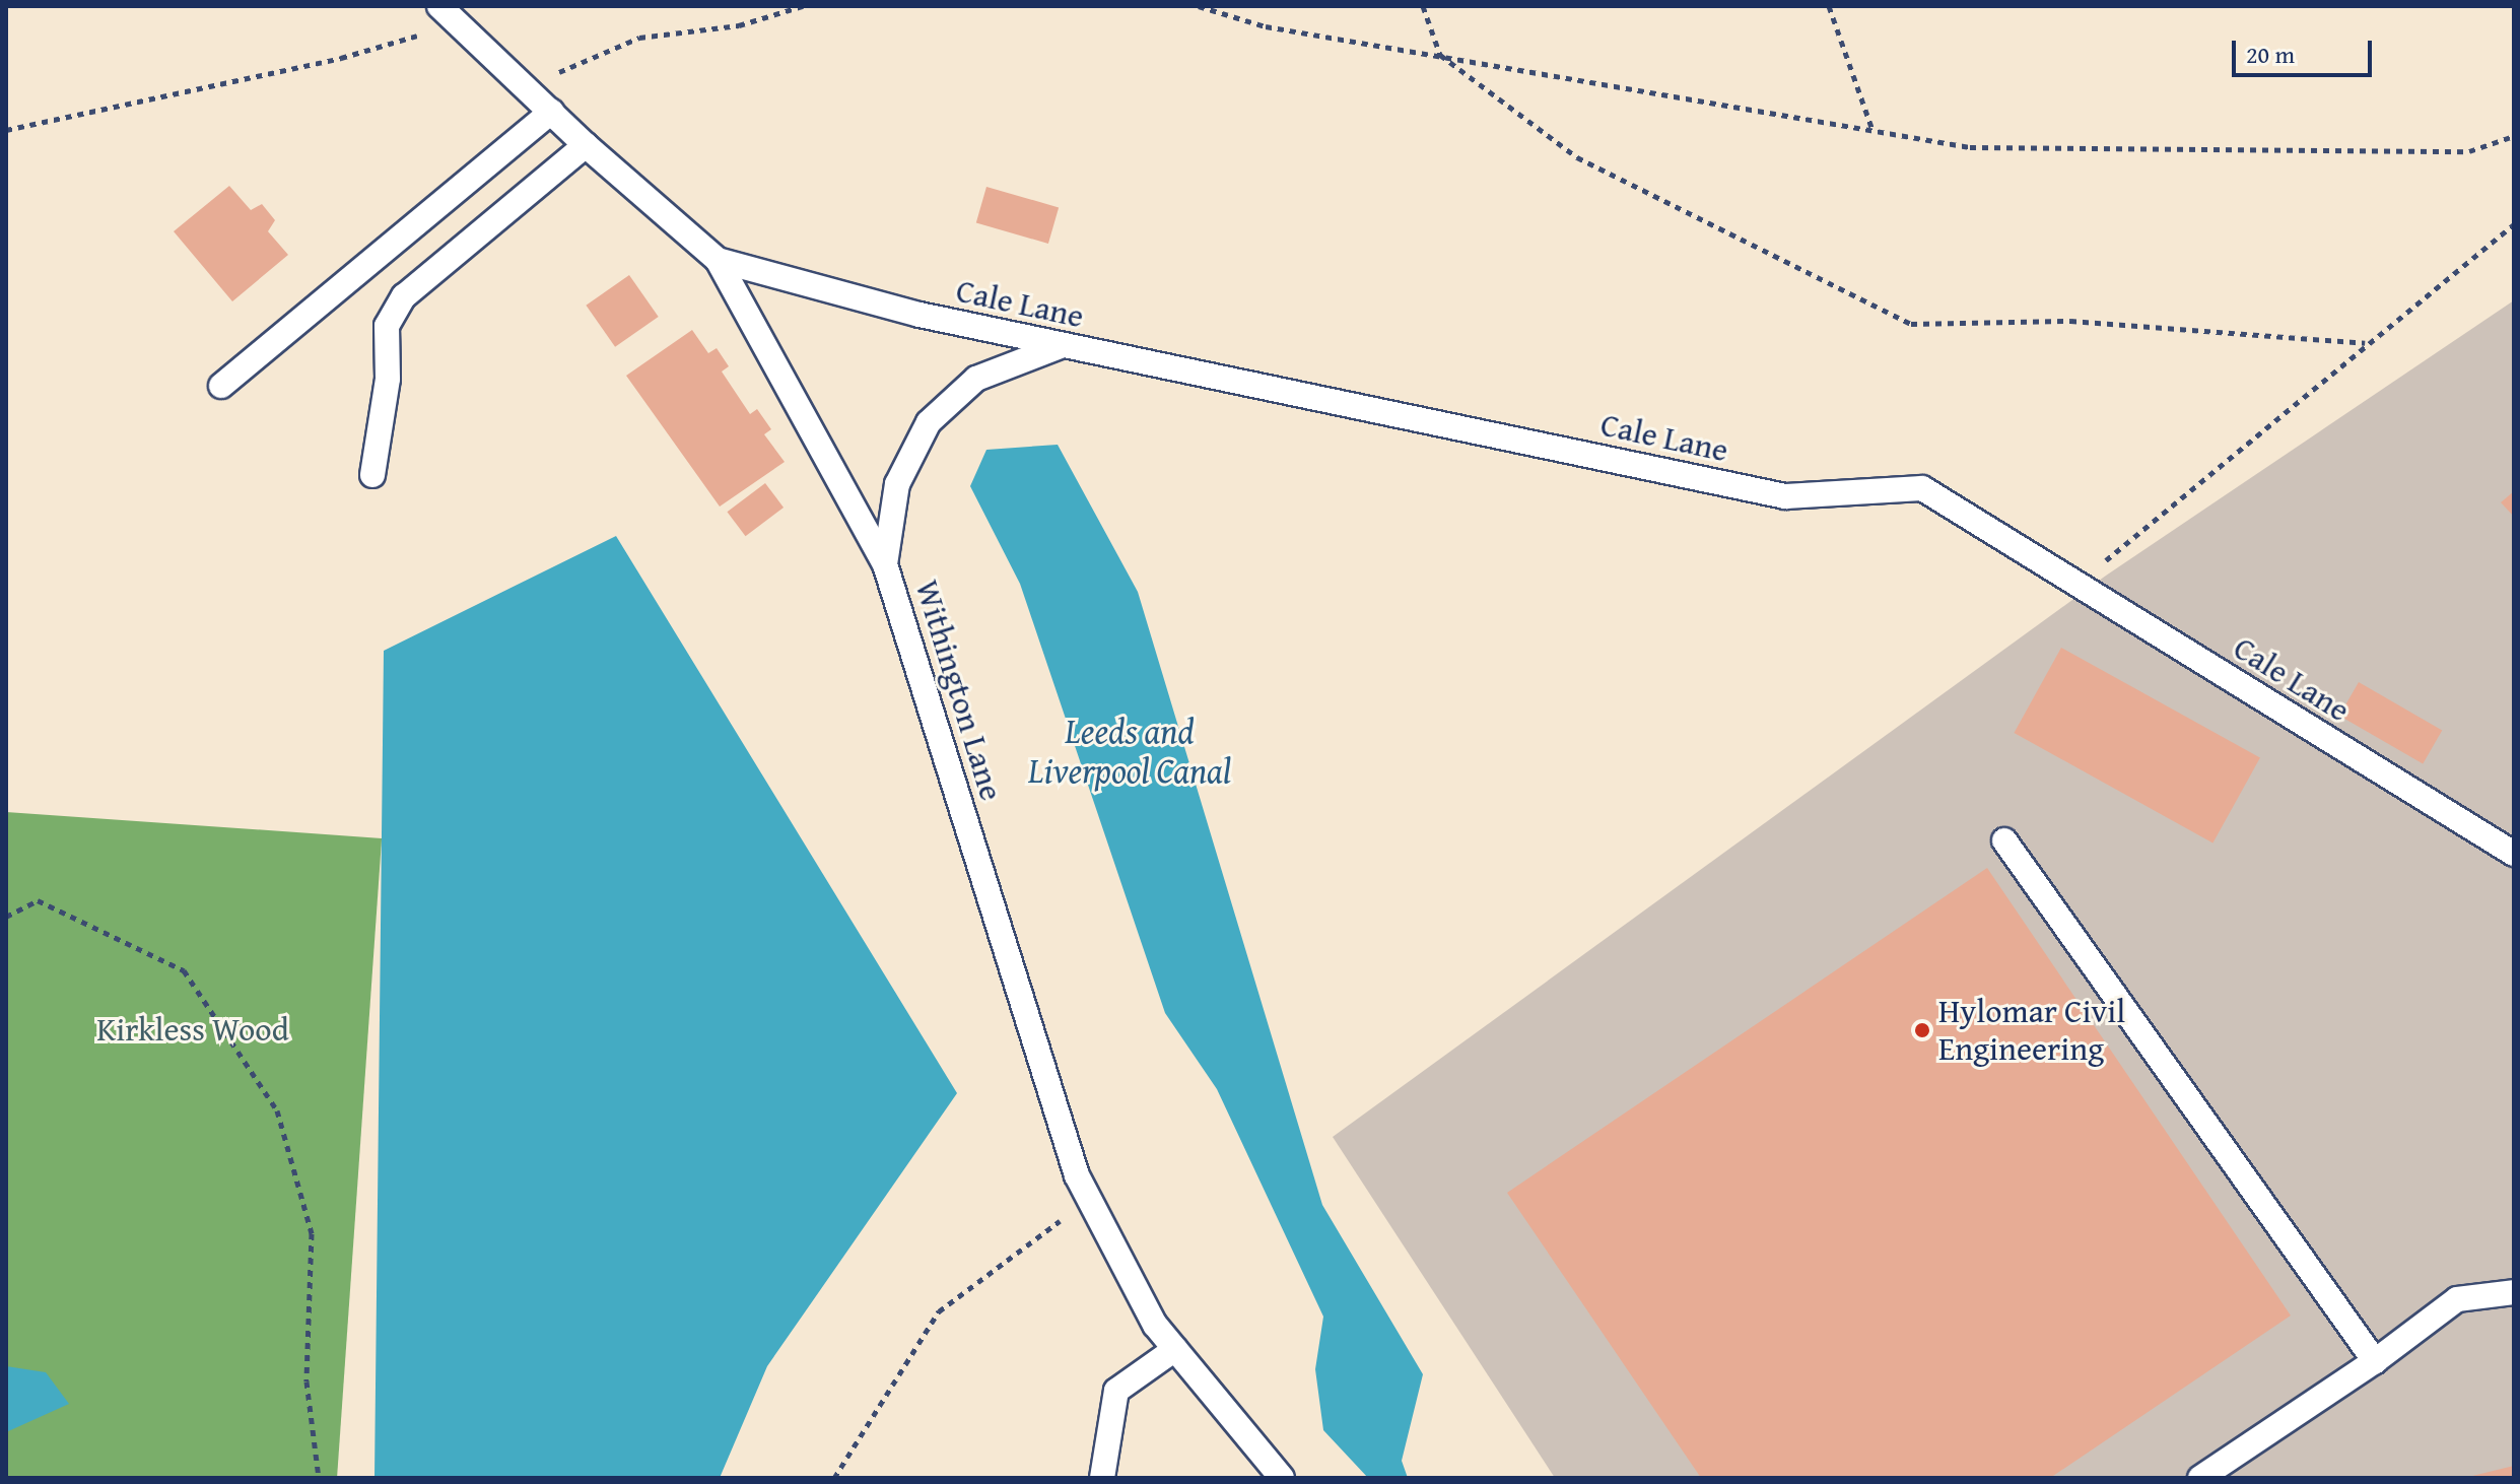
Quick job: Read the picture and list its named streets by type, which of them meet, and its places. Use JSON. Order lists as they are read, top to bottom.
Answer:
{
  "streets": {
    "lane": ["Cale Lane", "Withington Lane"]
  },
  "crossings": [
    ["Cale Lane", "Withington Lane"]
  ],
  "water": ["Leeds and Liverpool Canal"],
  "parks": ["Kirkless Wood"],
  "places": ["Hylomar Civil Engineering"],
  "scale_bar": "20 m"
}
